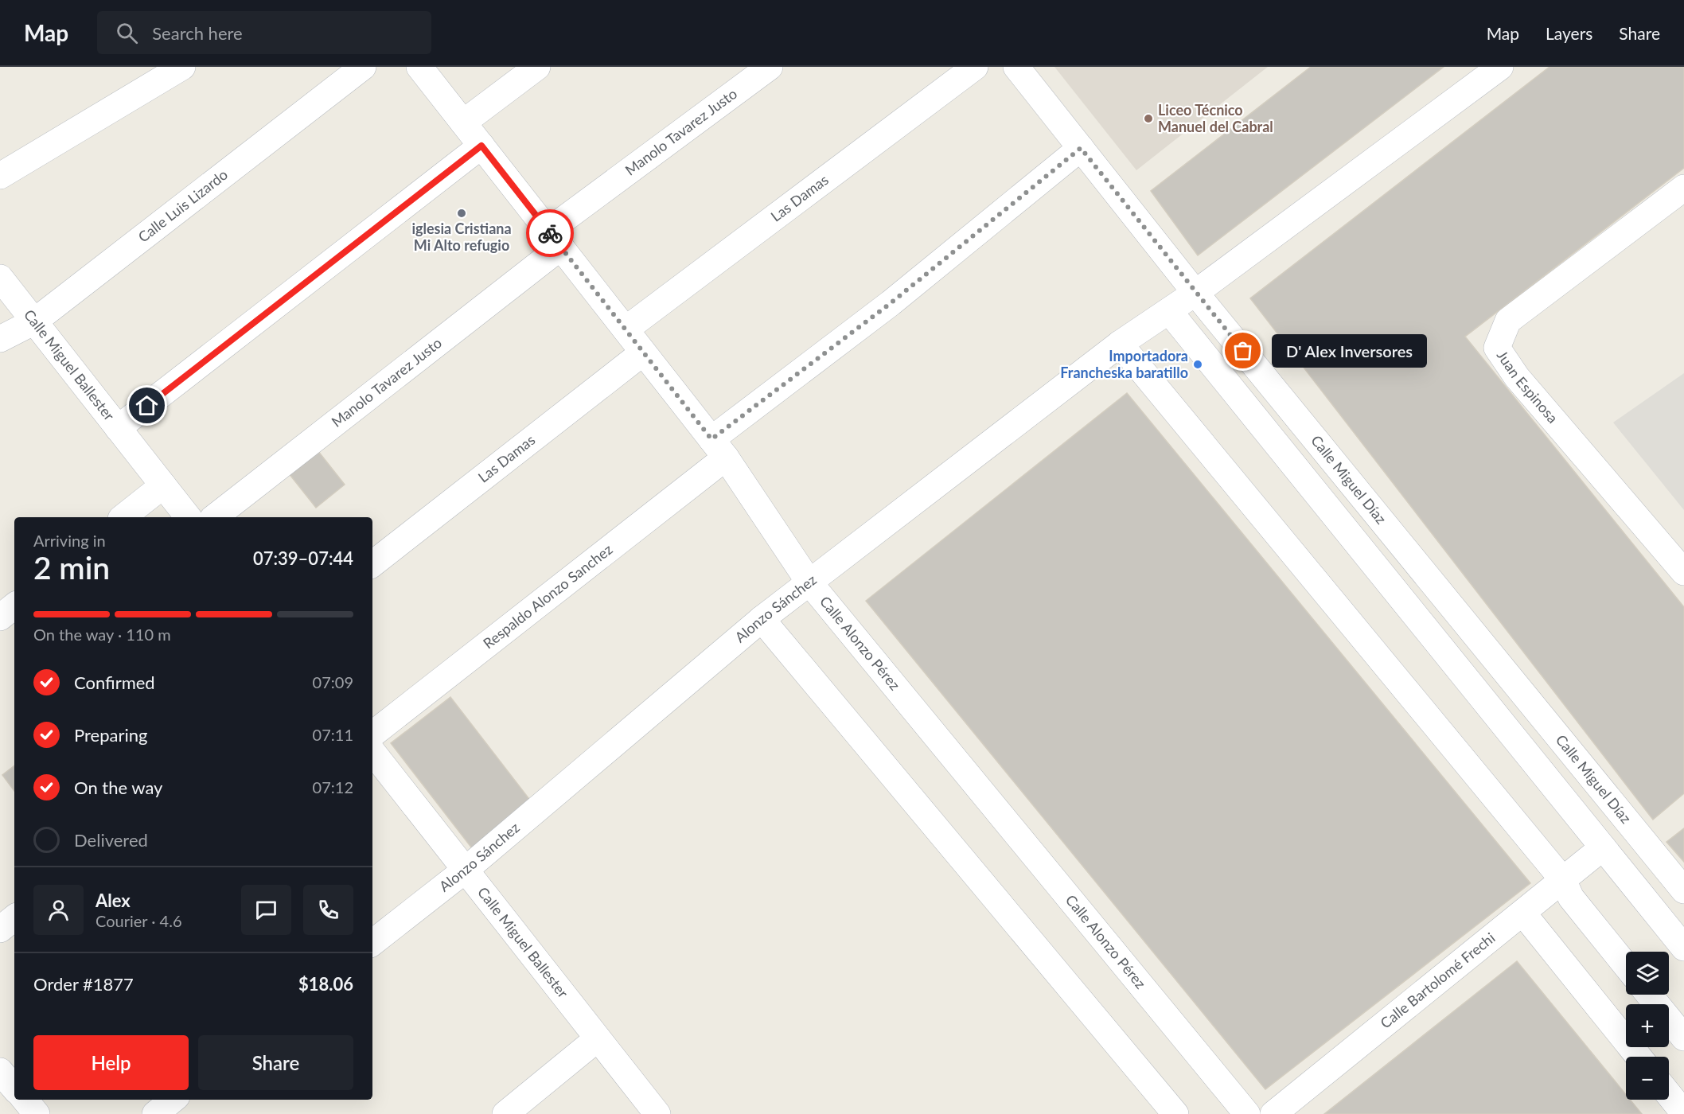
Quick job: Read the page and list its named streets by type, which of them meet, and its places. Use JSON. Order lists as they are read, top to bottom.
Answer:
{
  "streets": {
    "street": [
      "Manolo Tavarez Justo",
      "Las Damas",
      "Calle Luis Lizardo",
      "Calle Miguel Ballester",
      "Juan Espinosa",
      "Calle Miguel Díaz",
      "Respaldo Alonzo Sanchez",
      "Alonzo Sánchez",
      "Calle Alonzo Pérez",
      "Calle Bartolomé Frechi"
    ]
  },
  "crossings": [
    ["Manolo Tavarez Justo", "Calle Alonzo Pérez"],
    ["Las Damas", "Calle Alonzo Pérez"],
    ["Calle Luis Lizardo", "Calle Miguel Ballester"],
    ["Calle Miguel Ballester", "Alonzo Sánchez"],
    ["Calle Miguel Díaz", "Respaldo Alonzo Sanchez"],
    ["Calle Miguel Díaz", "Alonzo Sánchez"],
    ["Respaldo Alonzo Sanchez", "Calle Alonzo Pérez"],
    ["Alonzo Sánchez", "Calle Alonzo Pérez"]
  ],
  "places": [
    "Liceo Técnico Manuel del Cabral",
    "iglesia Cristiana Mi Alto refugio",
    "D' Alex Inversores",
    "Importadora Francheska baratillo"
  ],
  "page": {
    "header": "Map",
    "search": "Search here",
    "nav": ["Map", "Layers", "Share"],
    "bubble": "D' Alex Inversores",
    "heading": ["2 min", "Arriving in", "07:39–07:44"],
    "panel": [
      "Alex",
      "Courier · 4.6",
      "Order #1877",
      "$18.06"
    ],
    "bar": "On the way · 110 m",
    "list": [
      ["Confirmed", "07:09"],
      ["Preparing", "07:11"],
      ["On the way", "07:12"],
      "Delivered"
    ],
    "map_buttons": ["+", "−"],
    "buttons": ["Help", "Share"]
  }
}
